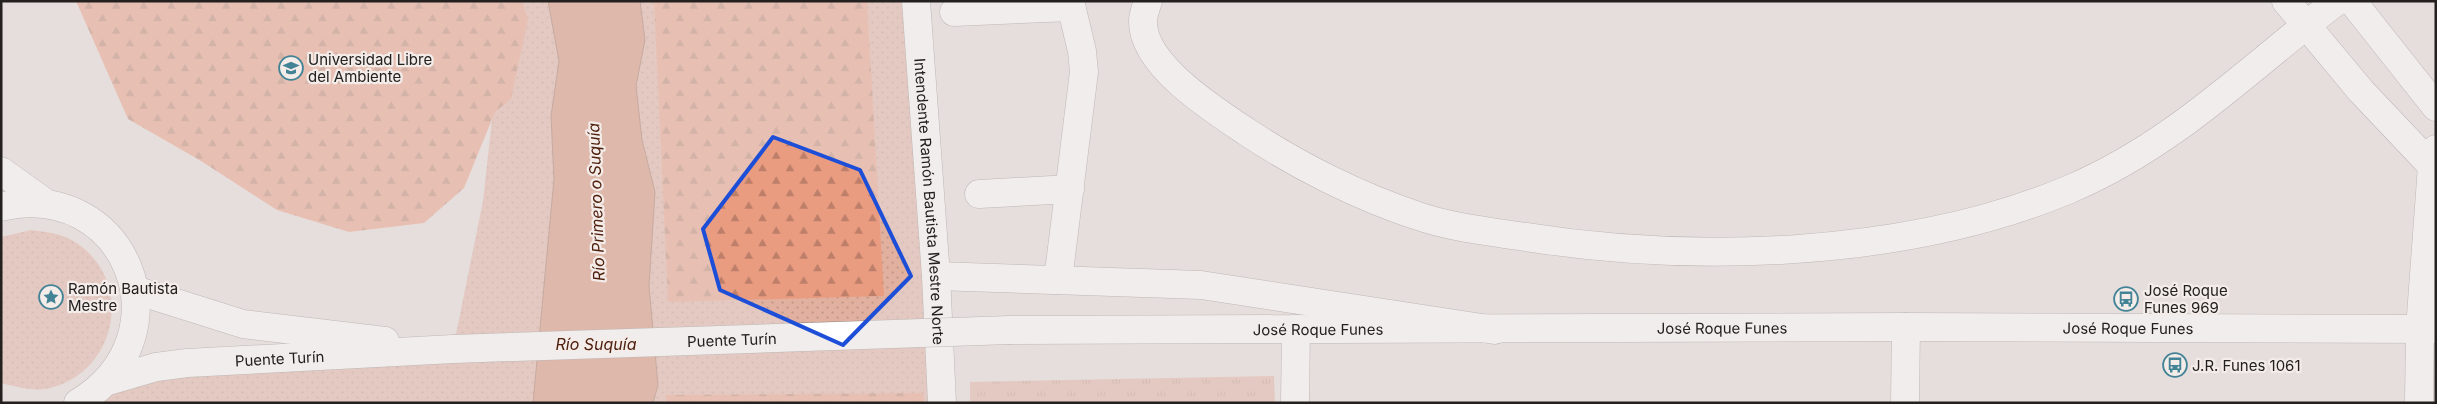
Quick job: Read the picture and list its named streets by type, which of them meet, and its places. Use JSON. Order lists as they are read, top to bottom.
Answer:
{
  "streets": {
    "main road": ["Intendente Ramón Bautista Mestre Norte", "José Roque Funes", "Puente Turín"]
  },
  "crossings": [
    ["José Roque Funes", "Puente Turín"]
  ],
  "water": ["Río Primero o Suquía", "Río Suquía"],
  "places": {
    "school or university": ["Universidad Libre del Ambiente"],
    "place": ["Ramón Bautista Mestre"],
    "bus stop": ["José Roque Funes 969", "J.R. Funes 1061"]
  }
}
